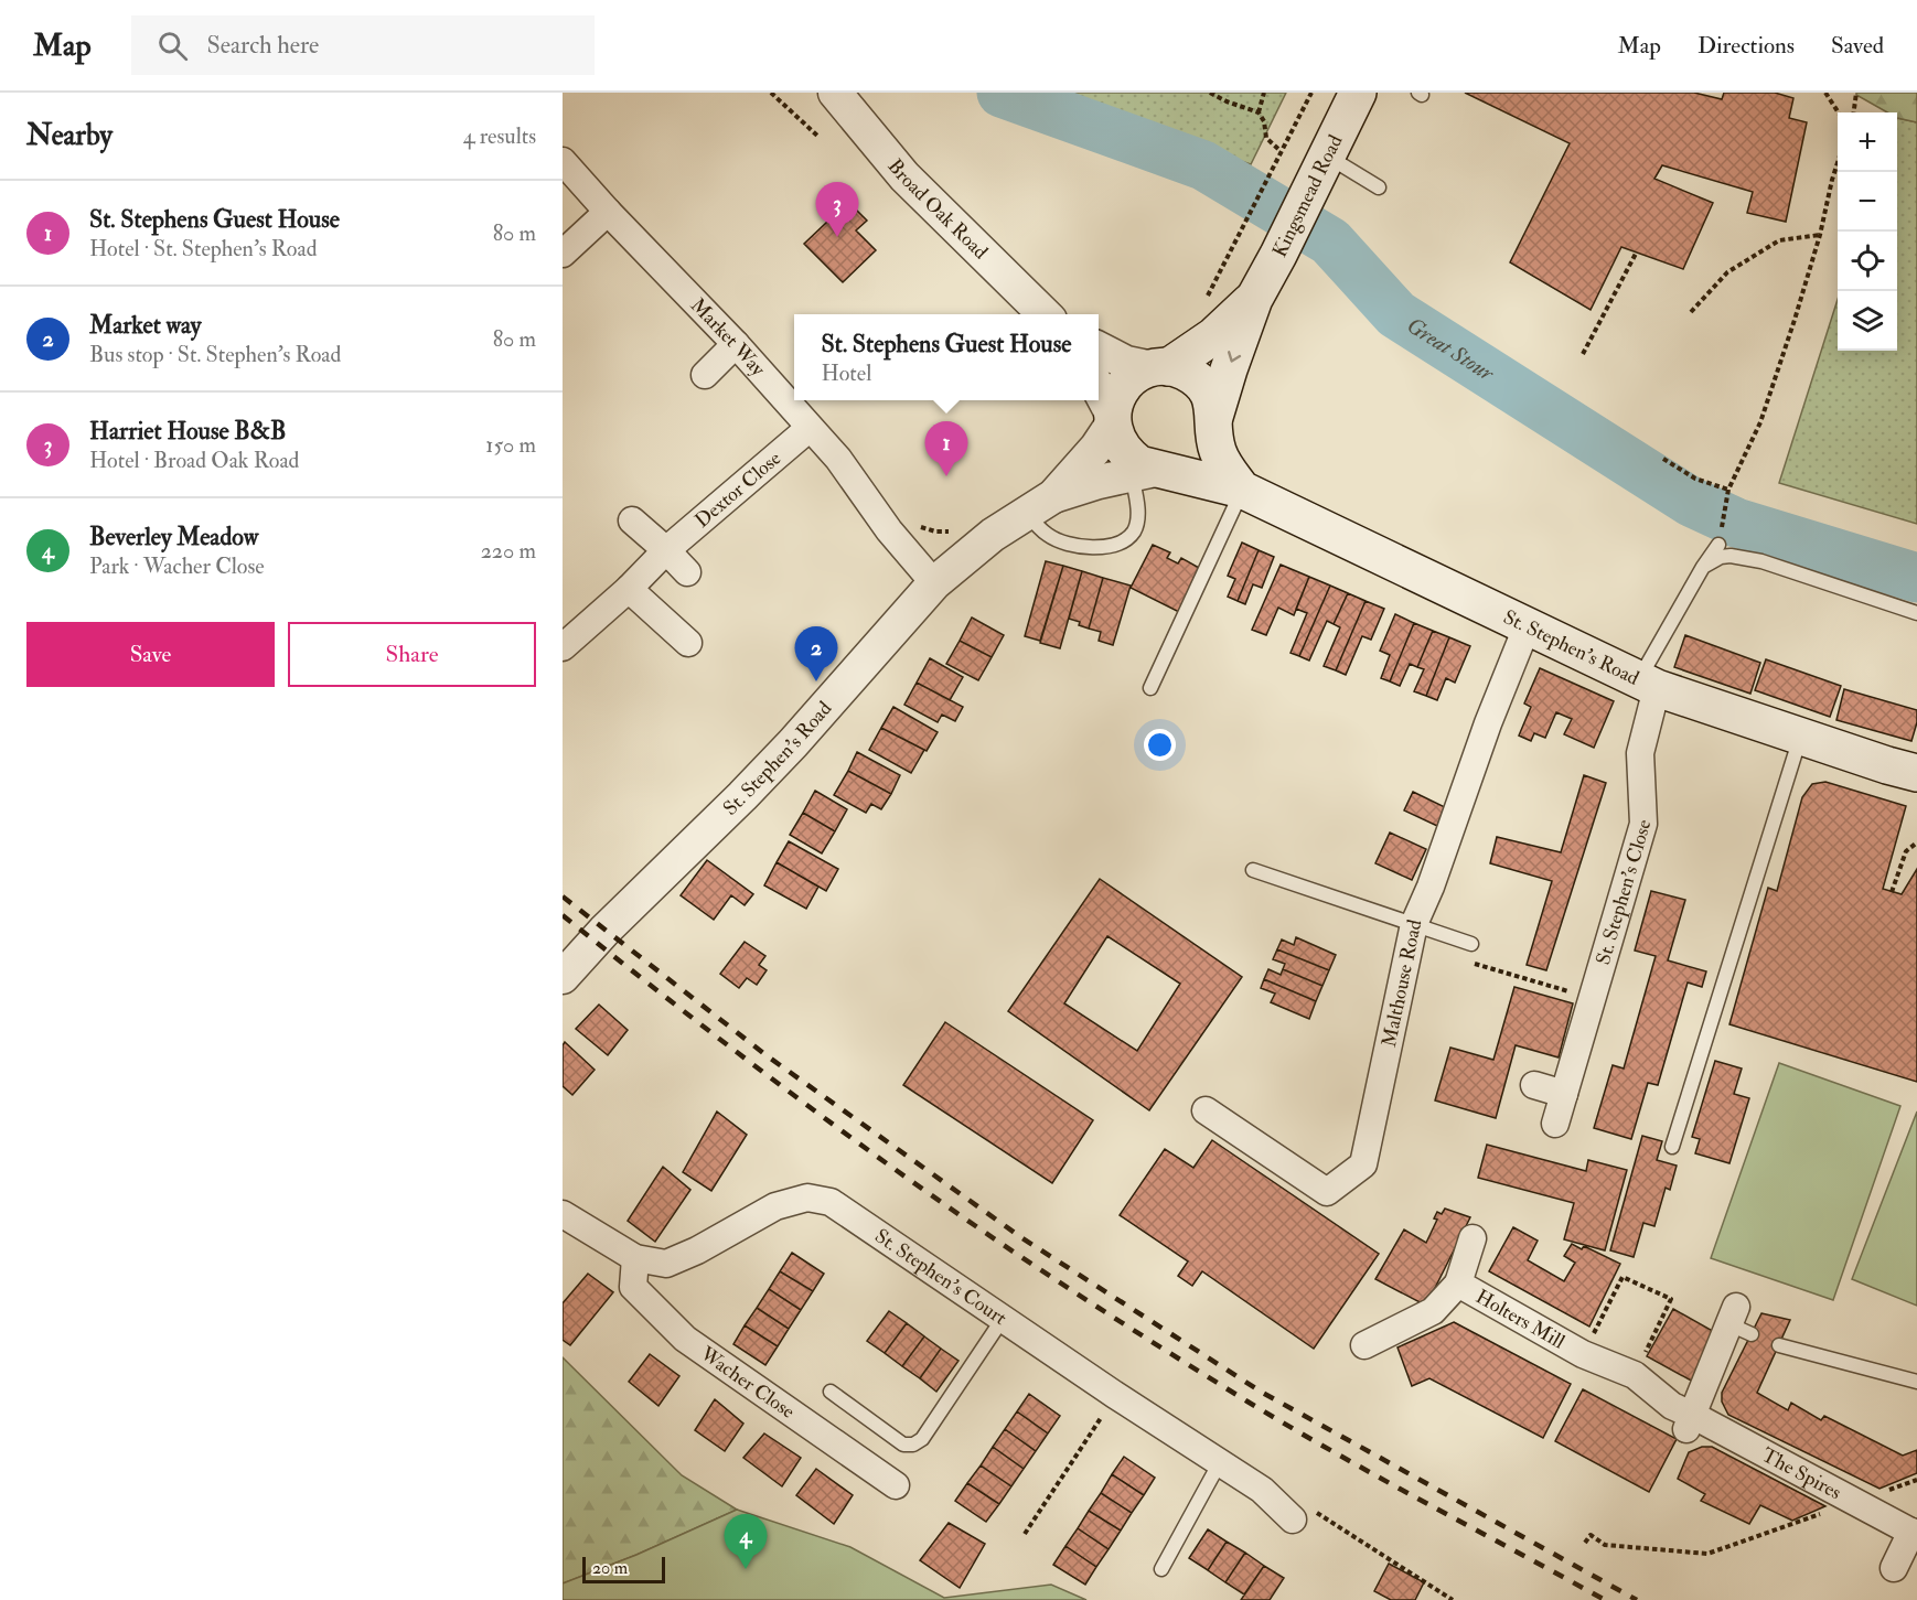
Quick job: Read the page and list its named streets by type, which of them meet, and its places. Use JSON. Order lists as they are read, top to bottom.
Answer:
{
  "streets": {
    "main road": ["Kingsmead Road", "St. Stephen's Road"],
    "street": [
      "Broad Oak Road",
      "Market Way",
      "Dextor Close",
      "St. Stephen's Close",
      "Malthouse Road",
      "St. Stephen's Court",
      "Holters Mill",
      "Wacher Close",
      "The Spires"
    ]
  },
  "crossings": [
    ["Kingsmead Road", "St. Stephen's Road"],
    ["Market Way", "Dextor Close"],
    ["Market Way", "St. Stephen's Road"],
    ["St. Stephen's Road", "St. Stephen's Close"],
    ["St. Stephen's Road", "Malthouse Road"],
    ["St. Stephen's Court", "Wacher Close"],
    ["Holters Mill", "The Spires"]
  ],
  "water": ["Great Stour"],
  "scale_bar": "20 m",
  "page": {
    "header": "Map",
    "search": "Search here",
    "nav": ["Map", "Directions", "Saved"],
    "heading": ["Nearby", "4 results"],
    "map_buttons": ["+", "−"],
    "list": [
      {
        "mark": "1",
        "name": "St. Stephens Guest House",
        "note": "Hotel · St. Stephen's Road",
        "value": "80 m"
      },
      {
        "mark": "2",
        "name": "Market way",
        "note": "Bus stop · St. Stephen's Road",
        "value": "80 m"
      },
      {
        "mark": "3",
        "name": "Harriet House B&B",
        "note": "Hotel · Broad Oak Road",
        "value": "150 m"
      },
      {
        "mark": "4",
        "name": "Beverley Meadow",
        "note": "Park · Wacher Close",
        "value": "220 m"
      }
    ],
    "pins": [
      "3",
      "1",
      "2",
      "4"
    ],
    "popup": ["St. Stephens Guest House", "Hotel"],
    "buttons": ["Save", "Share"],
    "scale": "20 m"
  }
}
